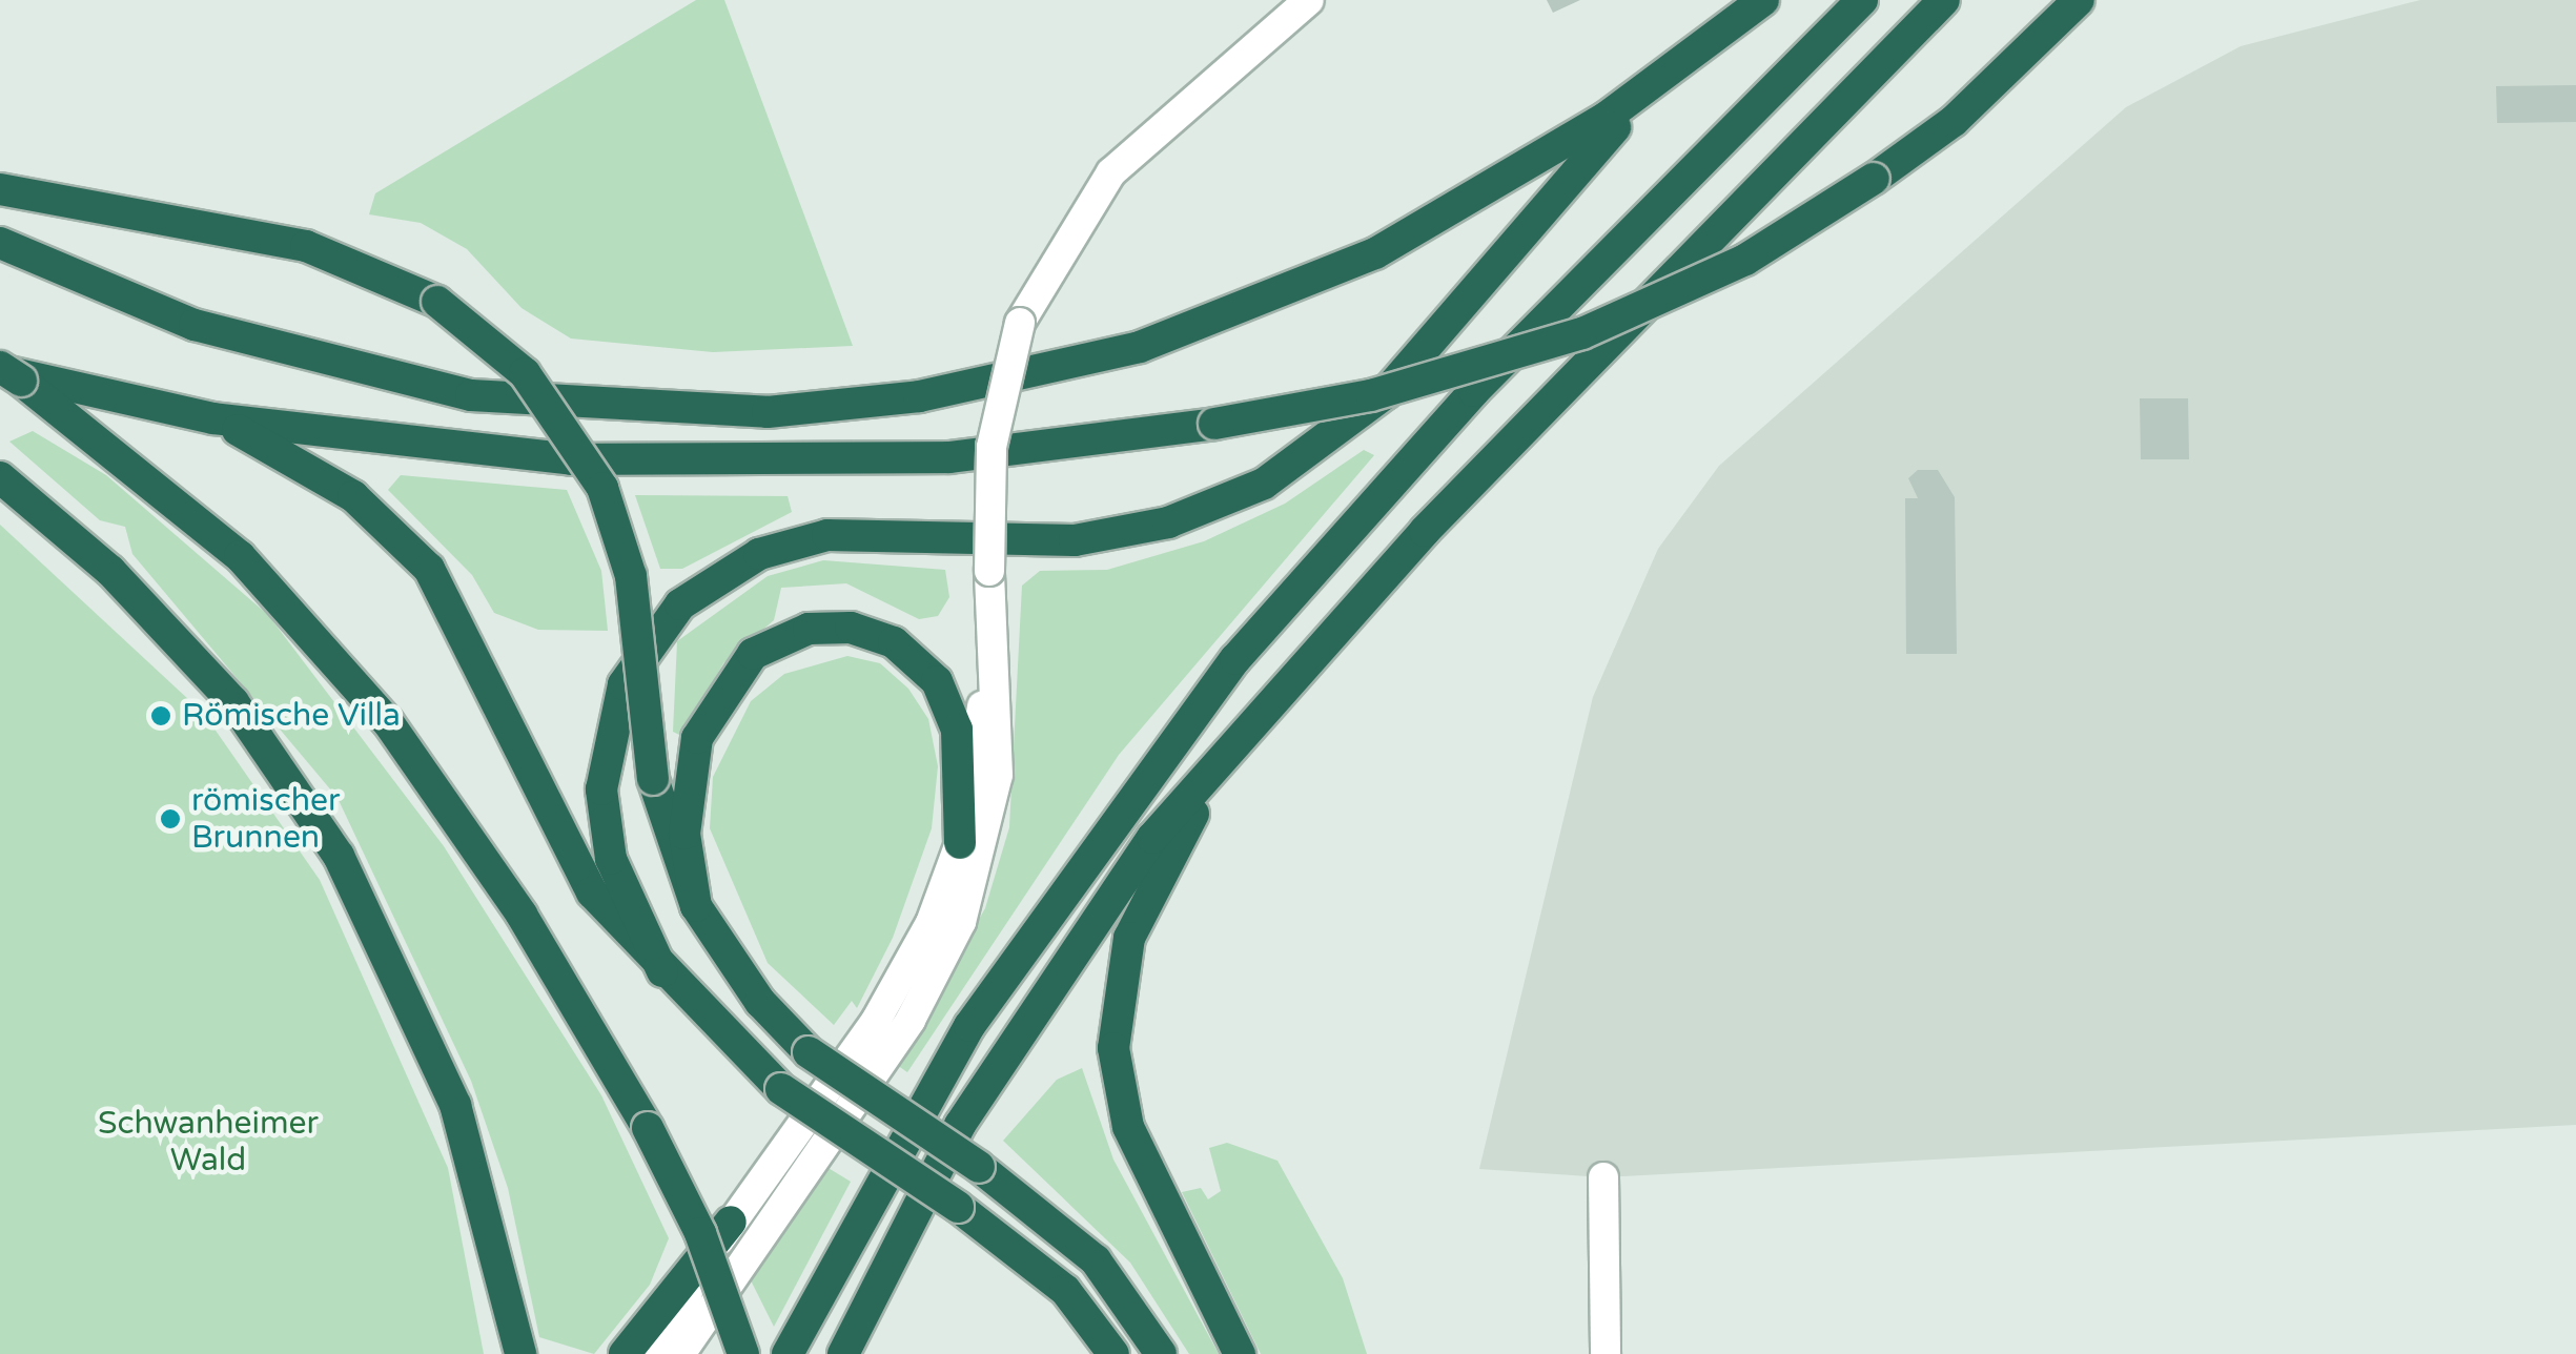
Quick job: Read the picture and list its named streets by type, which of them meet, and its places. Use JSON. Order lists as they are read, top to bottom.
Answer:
{
  "parks": ["Schwanheimer Wald"],
  "places": ["Römische Villa", "römischer Brunnen"]
}
